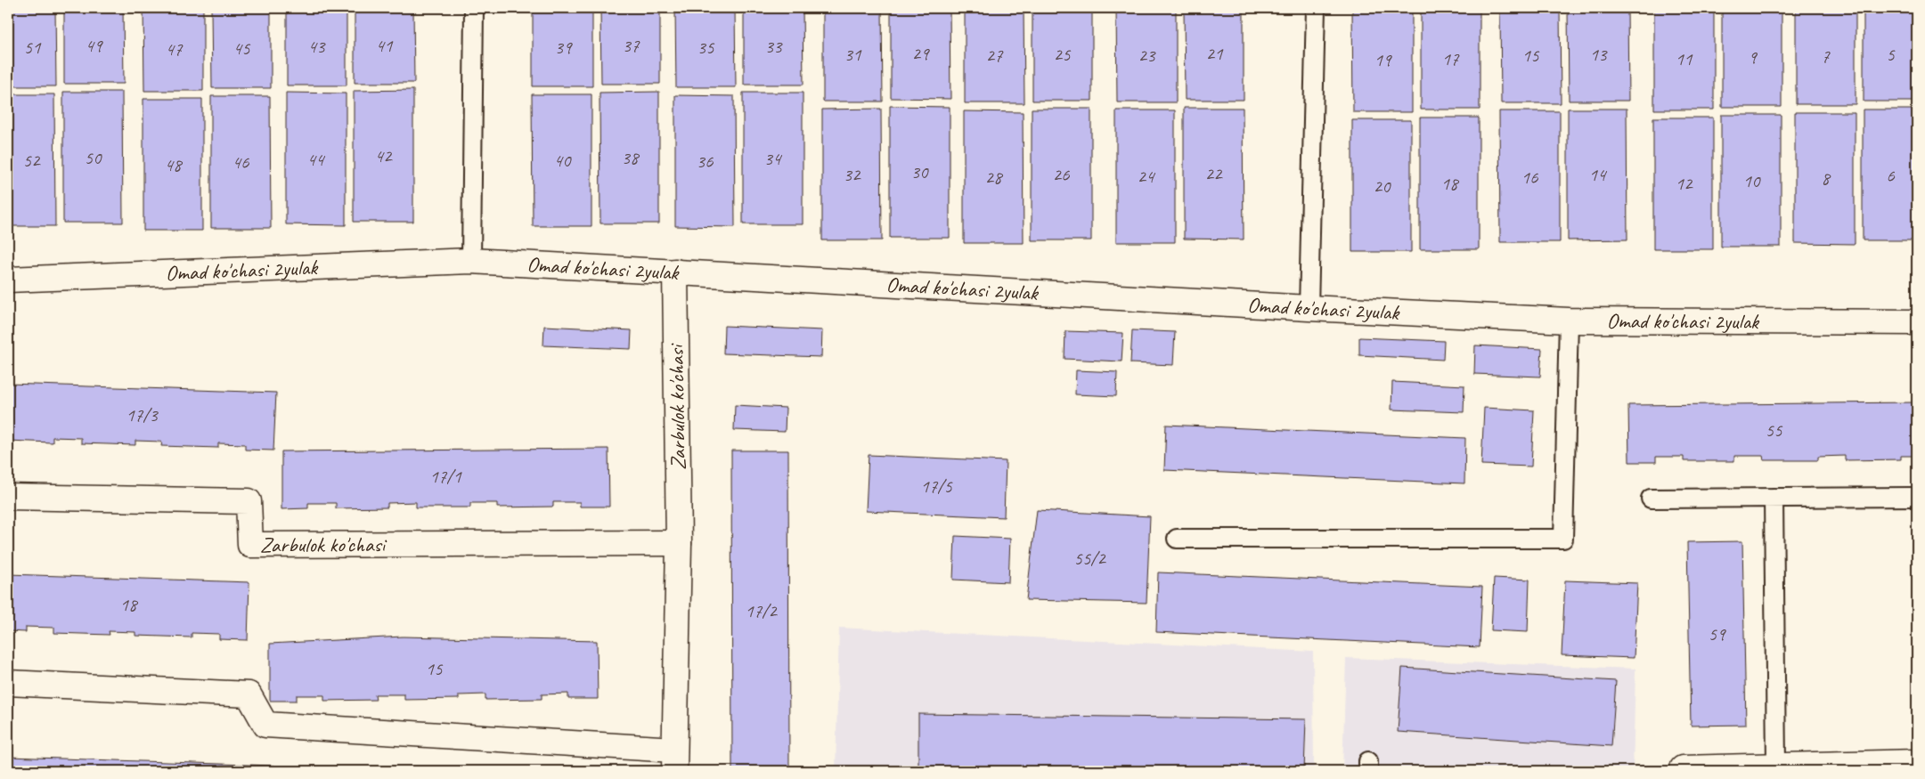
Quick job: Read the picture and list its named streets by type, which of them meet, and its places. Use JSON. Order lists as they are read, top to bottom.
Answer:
{
  "streets": {
    "street": ["Omad ko'chasi 2yulak", "Zarbulok ko'chasi"]
  },
  "crossings": [
    ["Omad ko'chasi 2yulak", "Zarbulok ko'chasi"]
  ],
  "house_numbers": [
    "49",
    "41",
    "37",
    "43",
    "33",
    "51",
    "39",
    "35",
    "45",
    "47",
    "29",
    "21",
    "31",
    "25",
    "13",
    "5",
    "27",
    "23",
    "15",
    "7",
    "9",
    "17",
    "11",
    "19",
    "42",
    "50",
    "38",
    "34",
    "44",
    "52",
    "40",
    "36",
    "46",
    "48",
    "30",
    "22",
    "32",
    "26",
    "14",
    "6",
    "24",
    "28",
    "16",
    "8",
    "10",
    "18",
    "12",
    "20",
    "17/3",
    "55",
    "17/1",
    "17/5",
    "55/2",
    "18",
    "17/2",
    "59",
    "15"
  ]
}
